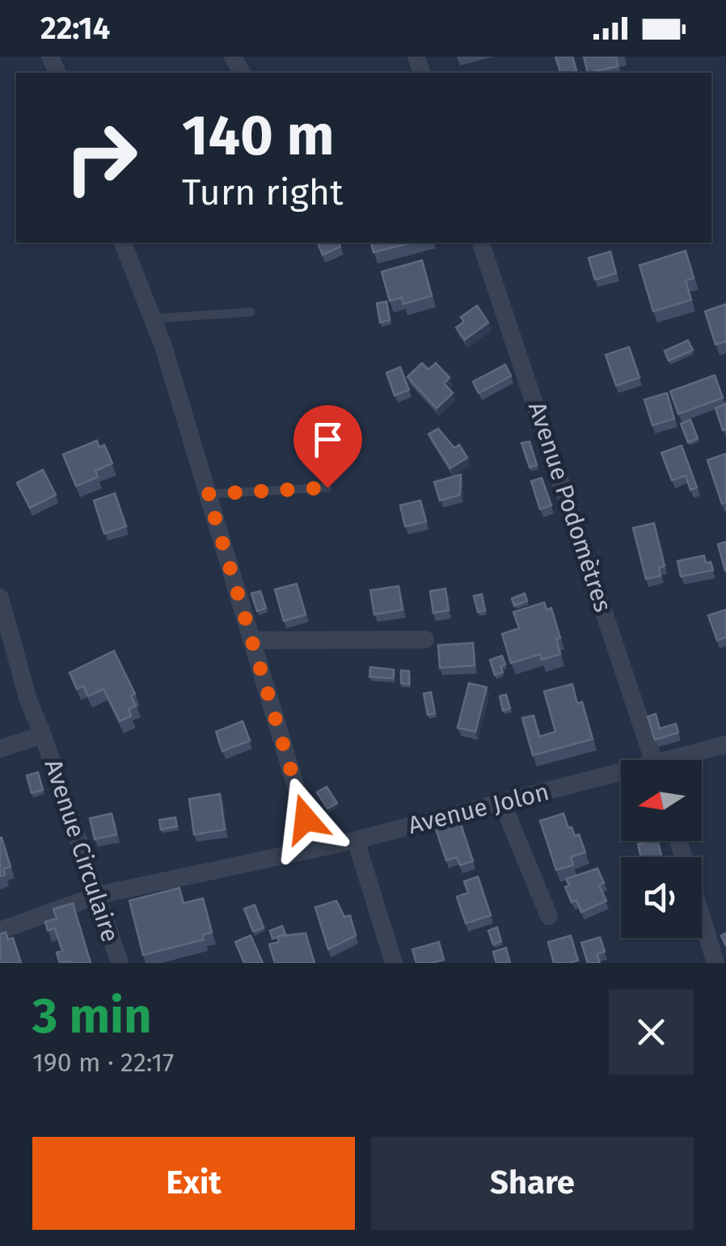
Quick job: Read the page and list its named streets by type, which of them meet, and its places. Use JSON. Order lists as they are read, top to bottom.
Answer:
{
  "streets": {
    "street": ["Avenue Podomètres", "Avenue Jolon", "Avenue Circulaire"]
  },
  "crossings": [
    ["Avenue Jolon", "Avenue Circulaire"]
  ],
  "north": "left",
  "page": {
    "status": "22:14",
    "turn": ["140 m", "Turn right"],
    "heading": ["3 min", "190 m · 22:17"],
    "buttons": ["Exit", "Share"]
  }
}
